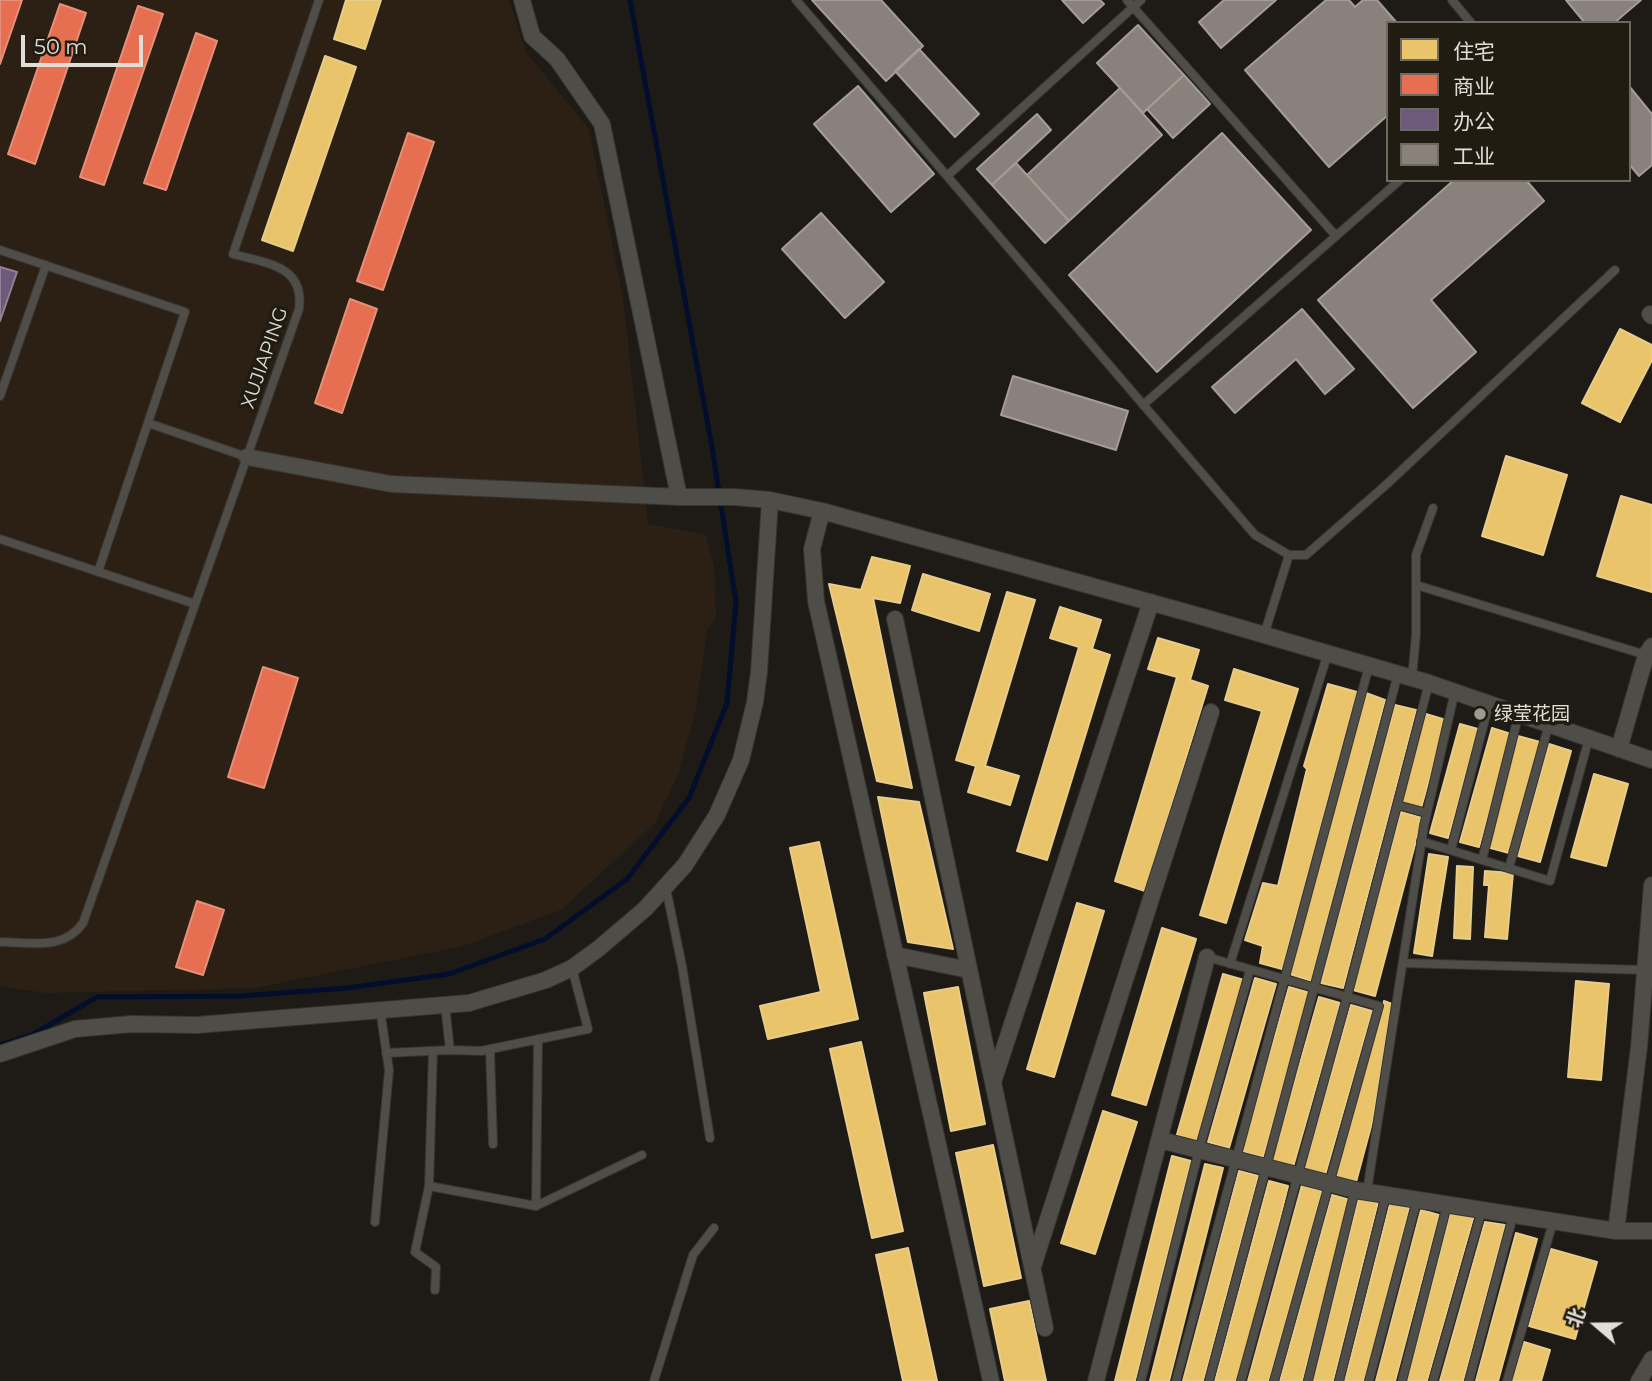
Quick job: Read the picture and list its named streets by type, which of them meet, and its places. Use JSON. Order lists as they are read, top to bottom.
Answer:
{
  "streets": {
    "lane": ["XUJIAPING"]
  },
  "places": ["绿莹花园"],
  "legend": [
    "住宅",
    "商业",
    "办公",
    "工业"
  ],
  "scale_bar": "50 m",
  "north": "left"
}
